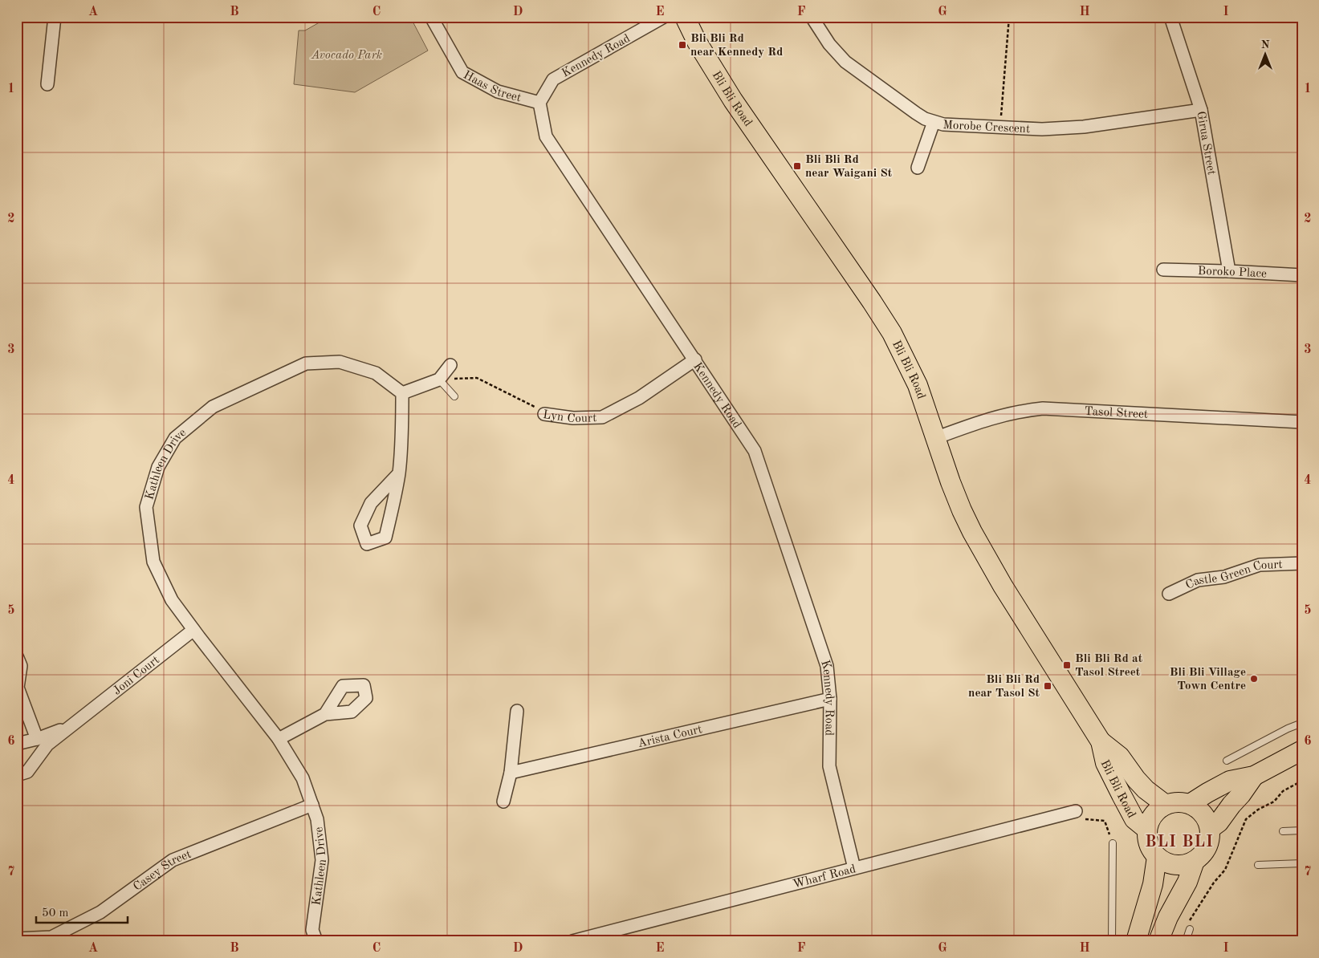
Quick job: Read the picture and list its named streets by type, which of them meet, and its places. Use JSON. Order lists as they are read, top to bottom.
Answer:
{
  "streets": {
    "main road": ["Bli Bli Road"],
    "street": [
      "Kennedy Road",
      "Haas Street",
      "Morobe Crescent",
      "Girua Street",
      "Boroko Place",
      "Tasol Street",
      "Lyn Court",
      "Kathleen Drive",
      "Castle Green Court",
      "Joni Court",
      "Arista Court",
      "Casey Street",
      "Wharf Road"
    ]
  },
  "crossings": [
    ["Kennedy Road", "Haas Street"],
    ["Kennedy Road", "Lyn Court"],
    ["Kennedy Road", "Arista Court"],
    ["Kennedy Road", "Wharf Road"],
    ["Bli Bli Road", "Tasol Street"],
    ["Morobe Crescent", "Girua Street"],
    ["Girua Street", "Boroko Place"],
    ["Kathleen Drive", "Joni Court"],
    ["Kathleen Drive", "Casey Street"]
  ],
  "districts": ["BLI BLI"],
  "parks": ["Avocado Park"],
  "places": {
    "transit": [
      "Bli Bli Rd near Kennedy Rd",
      "Bli Bli Rd near Waigani St",
      "Bli Bli Rd at Tasol Street",
      "Bli Bli Rd near Tasol St"
    ],
    "other": ["Bli Bli Village Town Centre"]
  },
  "scale_bar": "50 m",
  "north": "top",
  "grid": {
    "columns": [
      "A",
      "B",
      "C",
      "D",
      "E",
      "F",
      "G",
      "H",
      "I"
    ],
    "rows": [
      "1",
      "2",
      "3",
      "4",
      "5",
      "6",
      "7"
    ]
  }
}
